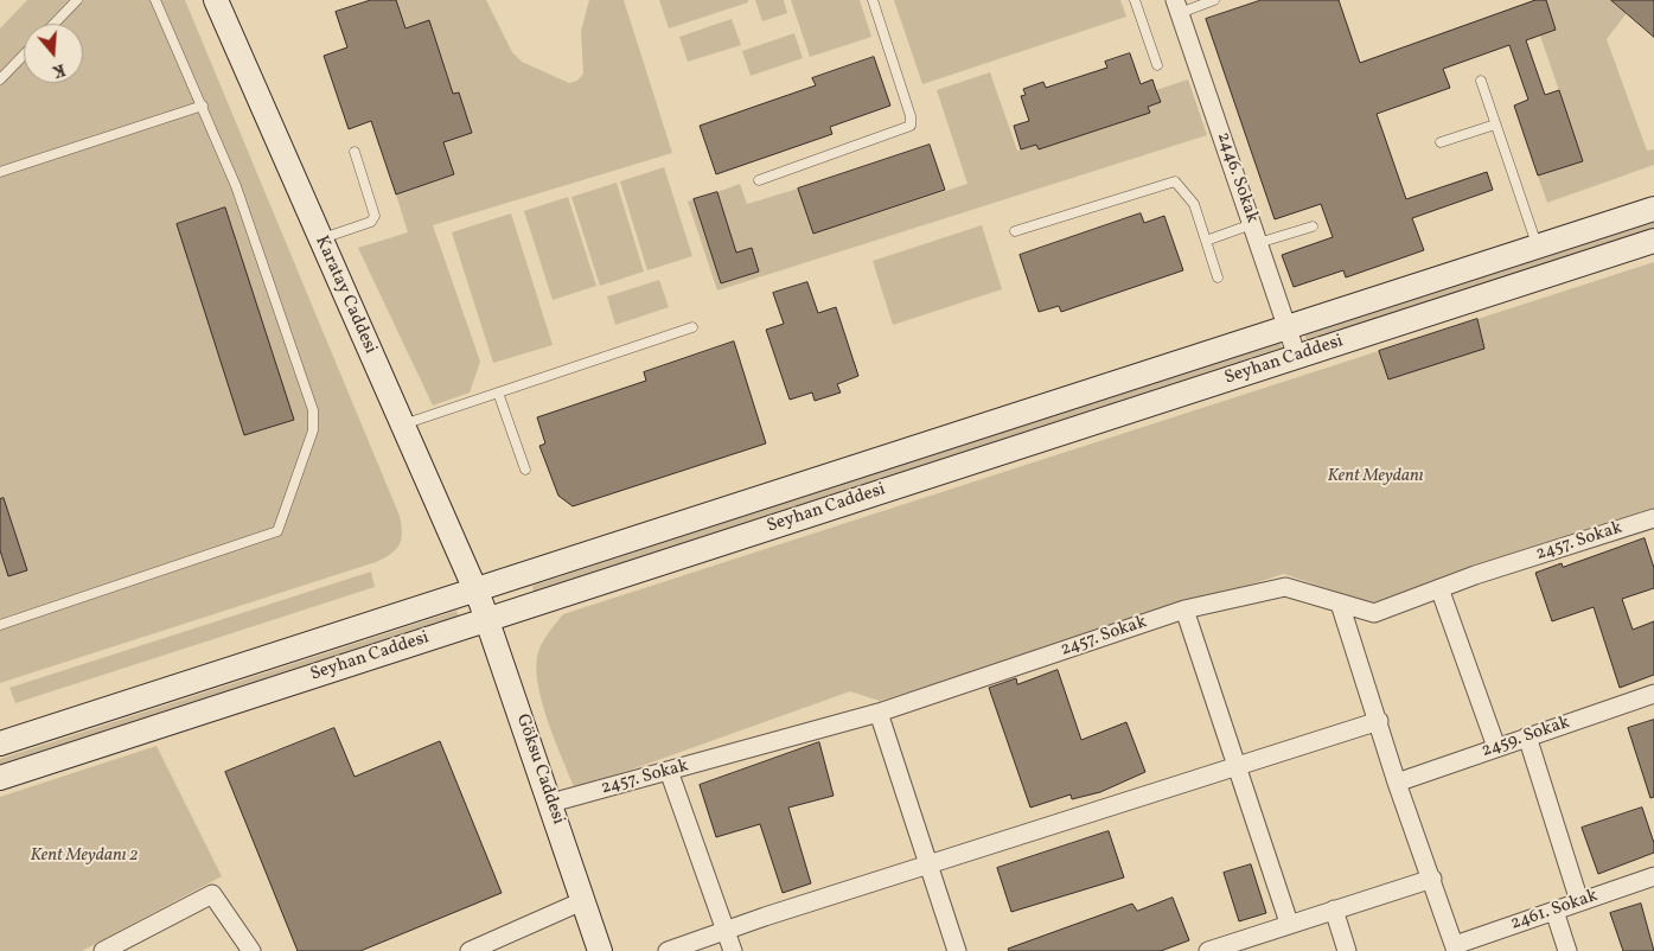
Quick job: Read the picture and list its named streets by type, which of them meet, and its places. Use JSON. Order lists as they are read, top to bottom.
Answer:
{
  "streets": {
    "street": [
      "2446. Sokak",
      "Karatay Caddesi",
      "Seyhan Caddesi",
      "2457. Sokak",
      "2459. Sokak",
      "Göksu Caddesi",
      "2461. Sokak"
    ]
  },
  "crossings": [
    ["2446. Sokak", "Seyhan Caddesi"],
    ["Karatay Caddesi", "Seyhan Caddesi"],
    ["Karatay Caddesi", "Göksu Caddesi"],
    ["Seyhan Caddesi", "Göksu Caddesi"],
    ["2457. Sokak", "Göksu Caddesi"]
  ],
  "parks": ["Kent Meydanı", "Kent Meydanı 2"],
  "north": "bottom"
}
